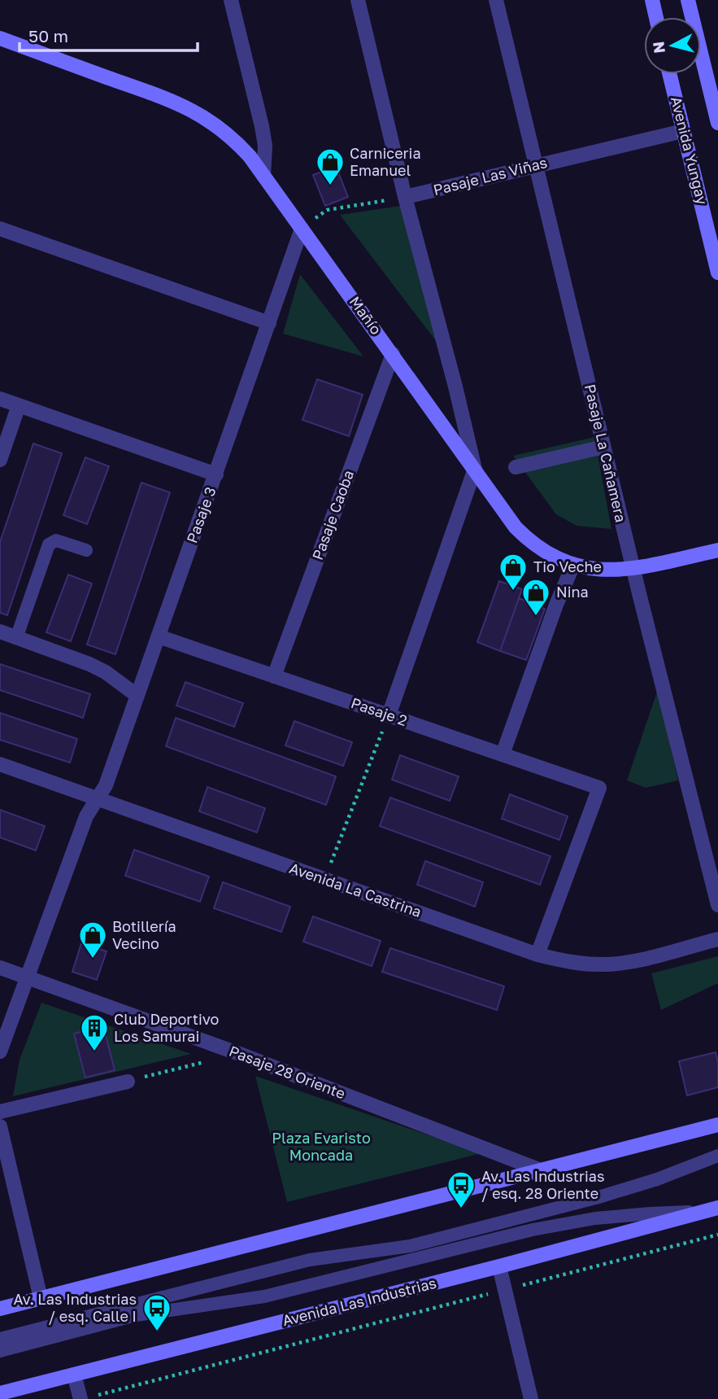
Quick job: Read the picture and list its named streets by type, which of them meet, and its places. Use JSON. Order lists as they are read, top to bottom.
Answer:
{
  "streets": {
    "main road": ["Avenida Yungay", "Mañío", "Avenida Las Industrias"],
    "street": [
      "Pasaje Las Viñas",
      "Pasaje La Cañamera",
      "Pasaje 3",
      "Pasaje Caoba",
      "Pasaje 2",
      "Avenida La Castrina",
      "Pasaje 28 Oriente"
    ]
  },
  "crossings": [
    ["Avenida Yungay", "Pasaje Las Viñas"],
    ["Pasaje Las Viñas", "Pasaje La Cañamera"],
    ["Mañío", "Pasaje La Cañamera"],
    ["Mañío", "Pasaje 3"],
    ["Mañío", "Pasaje Caoba"],
    ["Pasaje 3", "Pasaje 2"],
    ["Pasaje 3", "Avenida La Castrina"],
    ["Pasaje 3", "Pasaje 28 Oriente"],
    ["Pasaje Caoba", "Pasaje 2"],
    ["Pasaje 2", "Avenida La Castrina"]
  ],
  "parks": ["Plaza Evaristo Moncada"],
  "places": {
    "shop": [
      "Carniceria Emanuel",
      "Tio Veche",
      "Nina",
      "Botillería Vecino"
    ],
    "building": ["Club Deportivo Los Samurai"],
    "bus stop": ["Av. Las Industrias / esq. 28 Oriente", "Av. Las Industrias / esq. Calle I"]
  },
  "scale_bar": "50 m",
  "north": "left"
}
